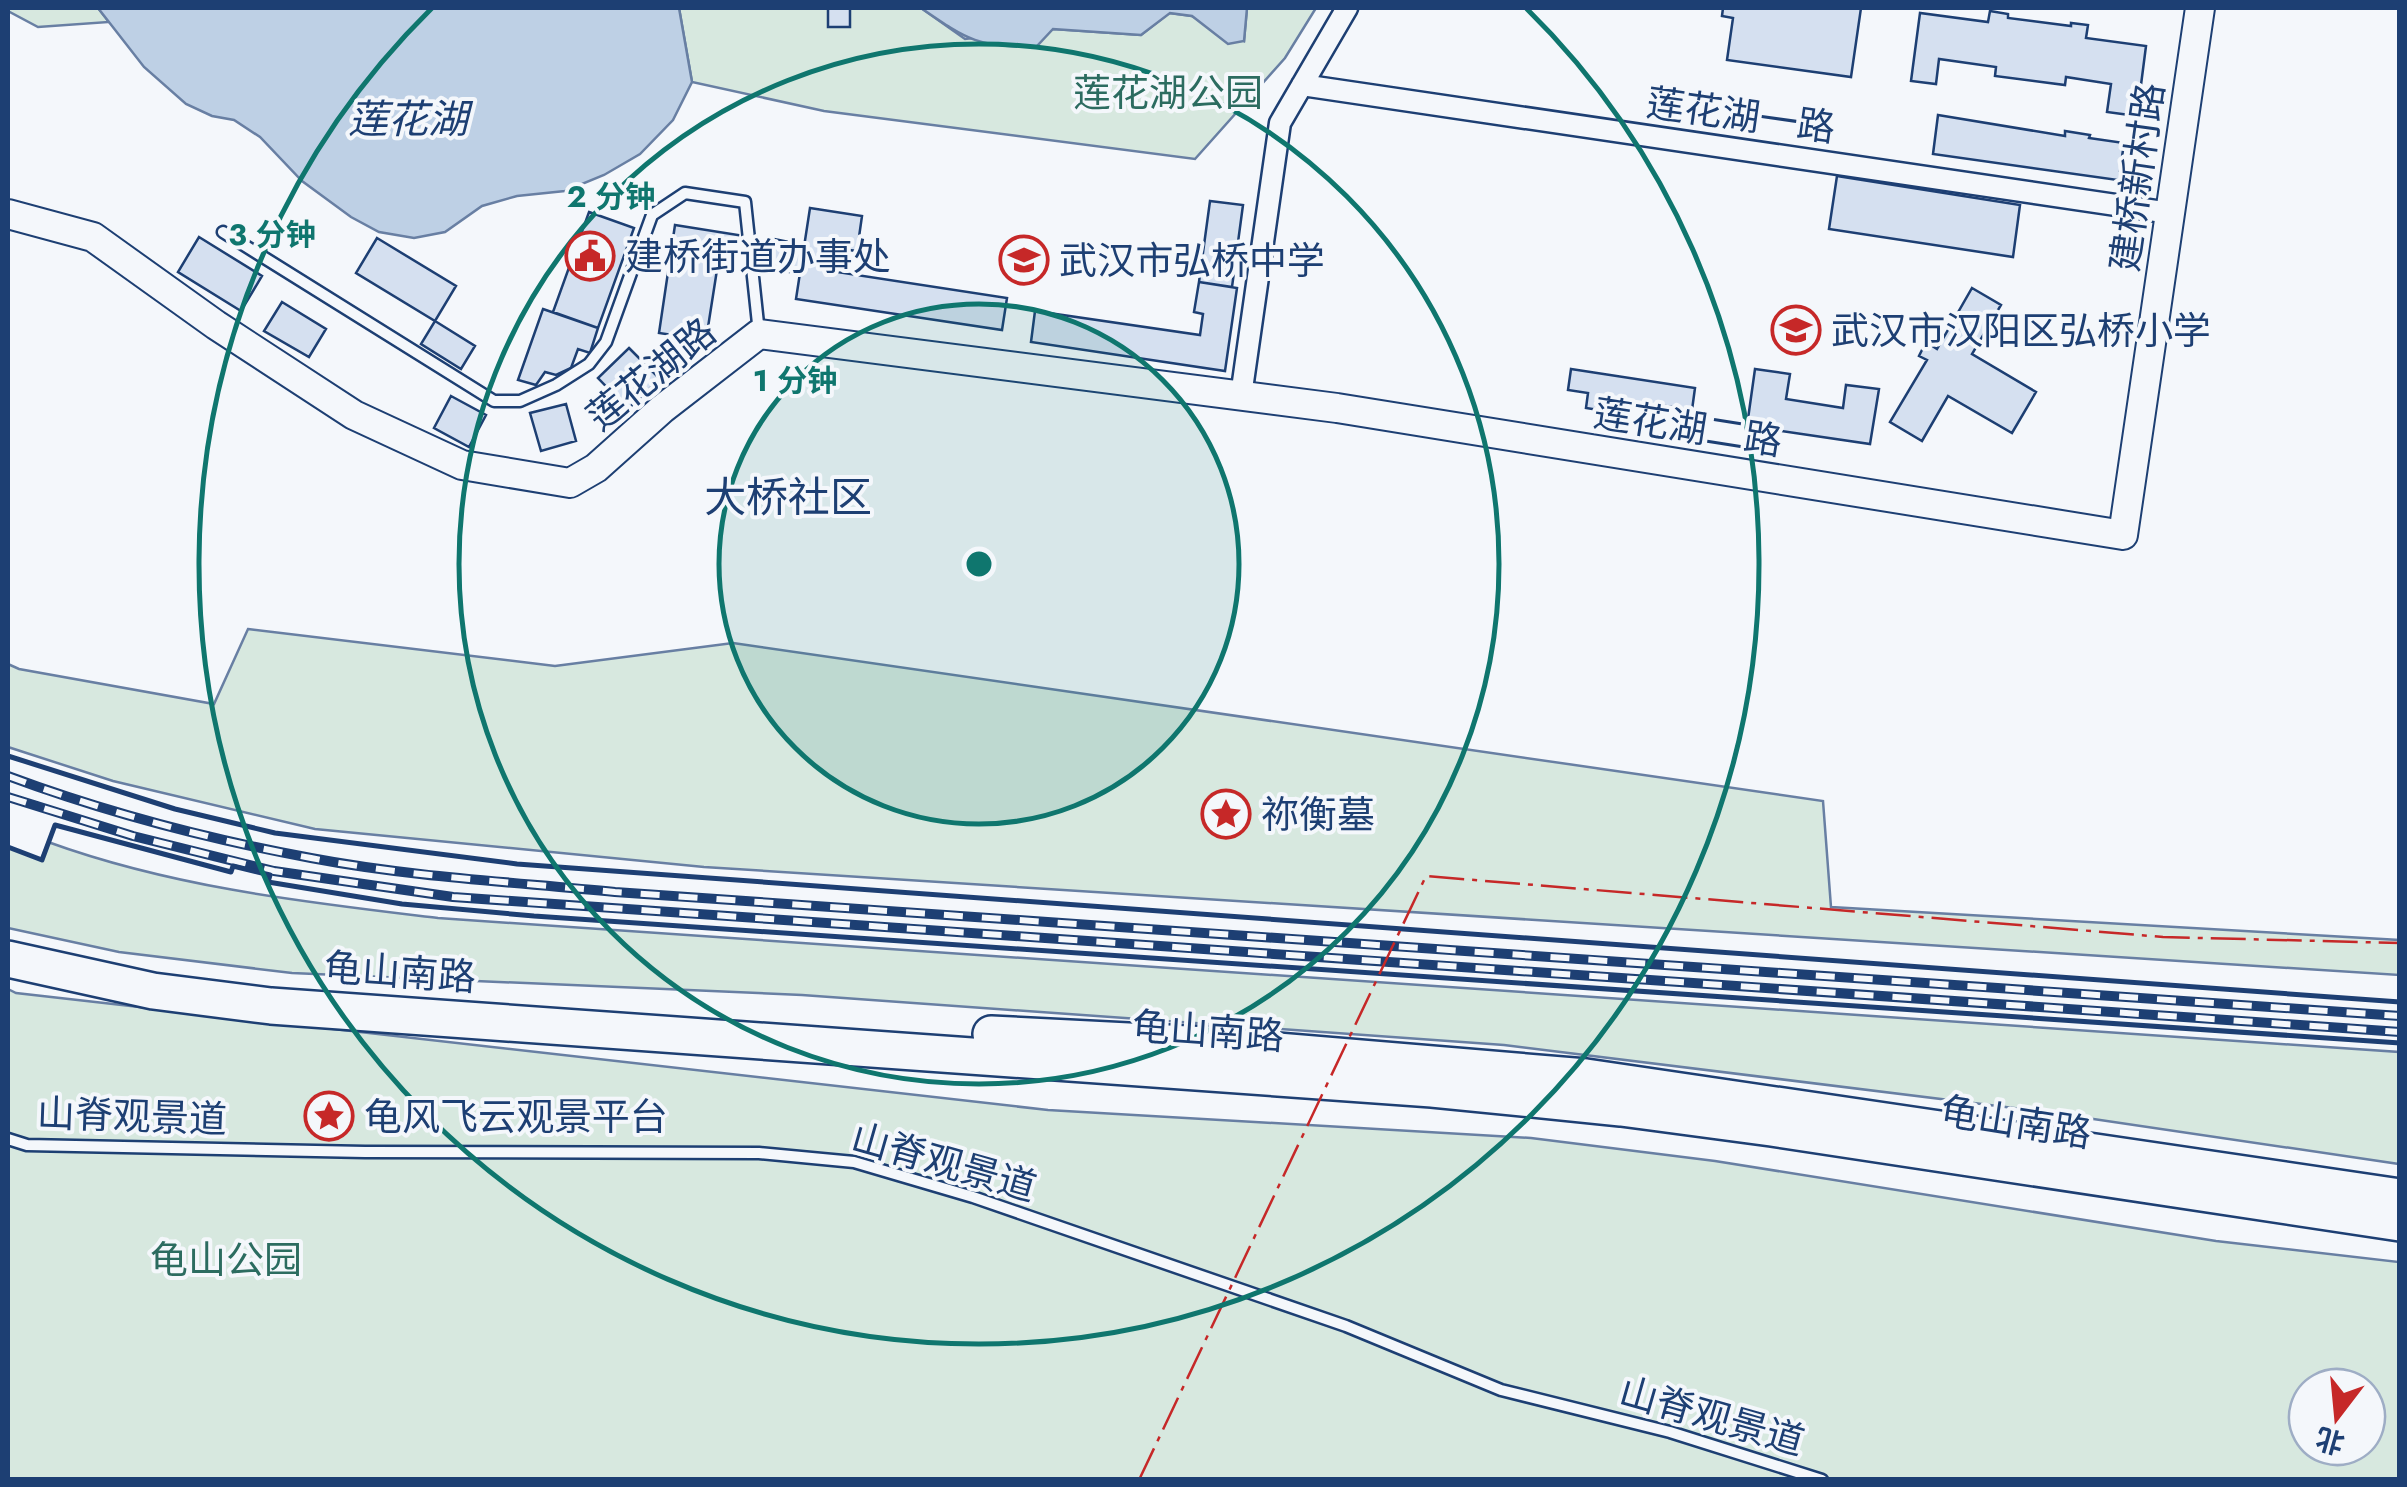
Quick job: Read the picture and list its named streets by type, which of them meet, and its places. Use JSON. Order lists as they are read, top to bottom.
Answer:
{
  "streets": {
    "highway": ["龟山南路"],
    "street": [
      "莲花湖一路",
      "建桥新村路",
      "莲花湖路",
      "莲花湖二路"
    ],
    "lane": ["山脊观景道"]
  },
  "crossings": [
    ["莲花湖一路", "建桥新村路"],
    ["建桥新村路", "莲花湖二路"],
    ["莲花湖路", "莲花湖二路"]
  ],
  "districts": ["大桥社区"],
  "water": ["莲花湖"],
  "parks": ["莲花湖公园", "龟山公园"],
  "places": {
    "public building": ["建桥街道办事处"],
    "school or university": ["武汉市弘桥中学", "武汉市汉阳区弘桥小学"],
    "place": ["祢衡墓", "龟风飞云观景平台"]
  },
  "north": "bottom",
  "rings": ["2 分钟", "3 分钟", "1 分钟"]
}
